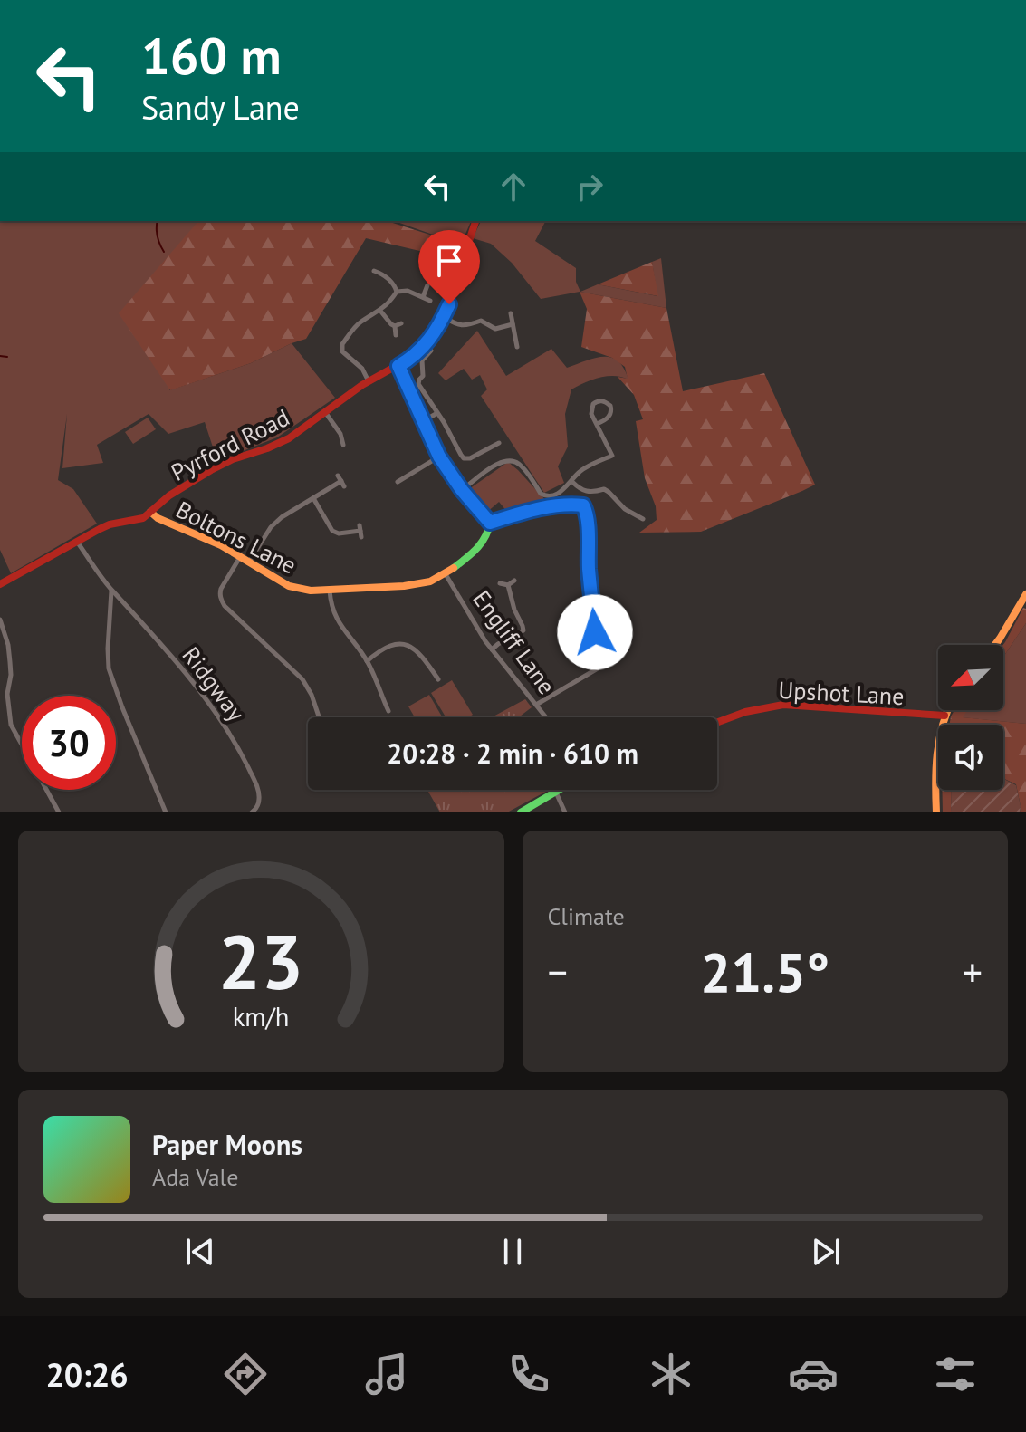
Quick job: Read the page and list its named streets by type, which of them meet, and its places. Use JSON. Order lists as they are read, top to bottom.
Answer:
{
  "streets": {
    "street": [
      "Pyrford Road",
      "Boltons Lane",
      "Engliff Lane",
      "Ridgway",
      "Upshot Lane"
    ]
  },
  "crossings": [
    ["Pyrford Road", "Boltons Lane"],
    ["Pyrford Road", "Ridgway"],
    ["Boltons Lane", "Engliff Lane"]
  ],
  "north": "bottom left",
  "page": {
    "turn": ["160 m", "Sandy Lane"],
    "limit": "30",
    "trip": "20:28 · 2 min · 610 m",
    "tile": "Climate",
    "heat": ["−", "21.5°", "+"],
    "song": ["Paper Moons", "Ada Vale"],
    "tabs": "20:26",
    "gauge": ["23", "km/h"]
  }
}
